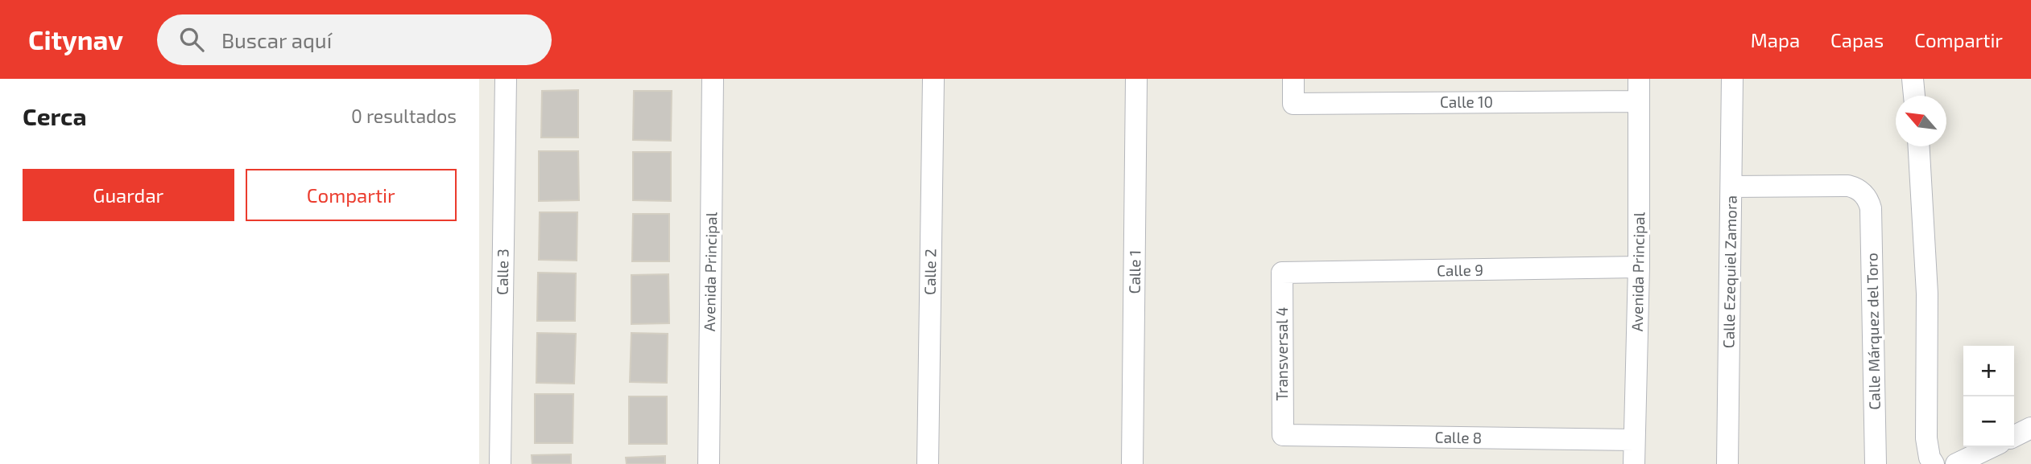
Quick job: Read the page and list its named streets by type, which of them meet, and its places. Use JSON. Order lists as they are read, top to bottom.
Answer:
{
  "streets": {
    "street": [
      "Calle 10",
      "Calle 9",
      "Calle 3",
      "Avenida Principal",
      "Calle 2",
      "Calle 1",
      "Calle Ezequiel Zamora",
      "Calle Márquez del Toro",
      "Transversal 4",
      "Calle 8"
    ]
  },
  "crossings": [
    ["Calle 10", "Avenida Principal"],
    ["Calle 9", "Avenida Principal"],
    ["Calle 9", "Transversal 4"],
    ["Avenida Principal", "Calle 8"],
    ["Calle Ezequiel Zamora", "Calle Márquez del Toro"],
    ["Transversal 4", "Calle 8"]
  ],
  "north": "top left",
  "page": {
    "header": "Citynav",
    "search": "Buscar aquí",
    "nav": ["Mapa", "Capas", "Compartir"],
    "heading": ["Cerca", "0 resultados"],
    "buttons": ["Guardar", "Compartir"],
    "map_buttons": ["+", "−"]
  }
}
